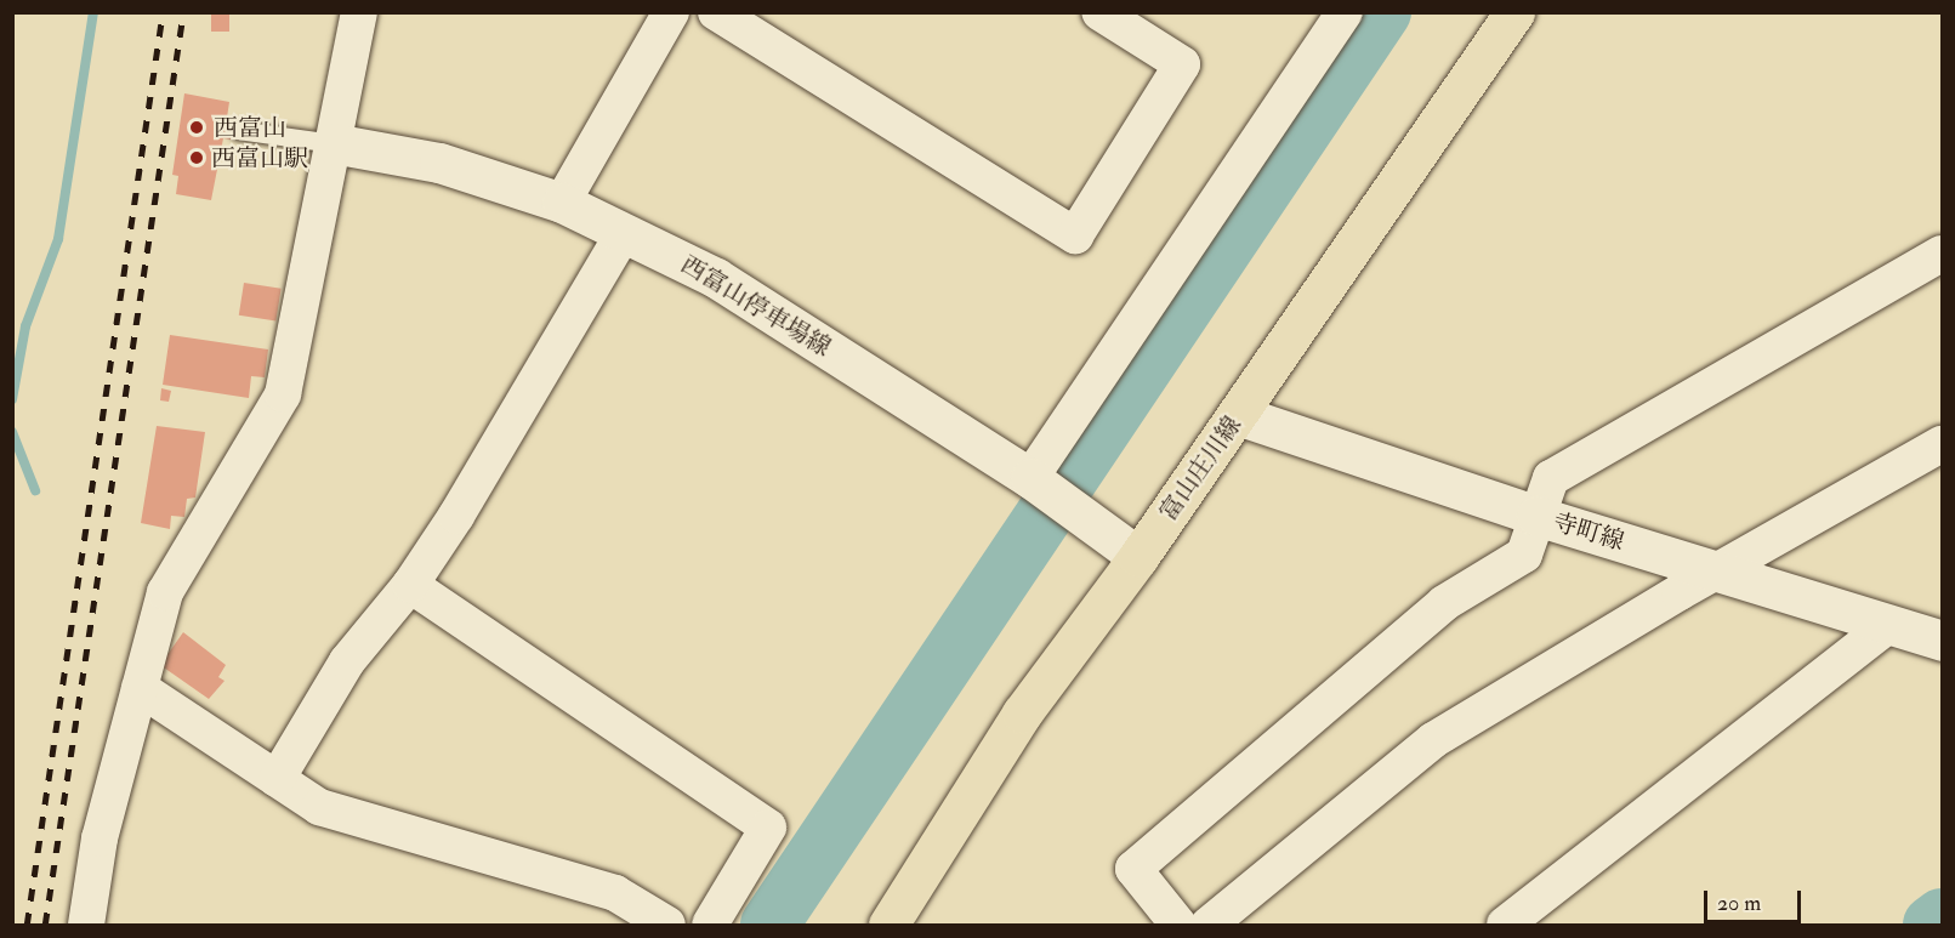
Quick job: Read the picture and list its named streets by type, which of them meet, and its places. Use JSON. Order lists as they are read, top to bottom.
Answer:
{
  "streets": {
    "main road": ["西富山停車場線", "富山庄川線", "寺町線"]
  },
  "crossings": [
    ["西富山停車場線", "富山庄川線"],
    ["富山庄川線", "寺町線"]
  ],
  "places": ["西富山", "西富山駅"],
  "scale_bar": "20 m"
}
